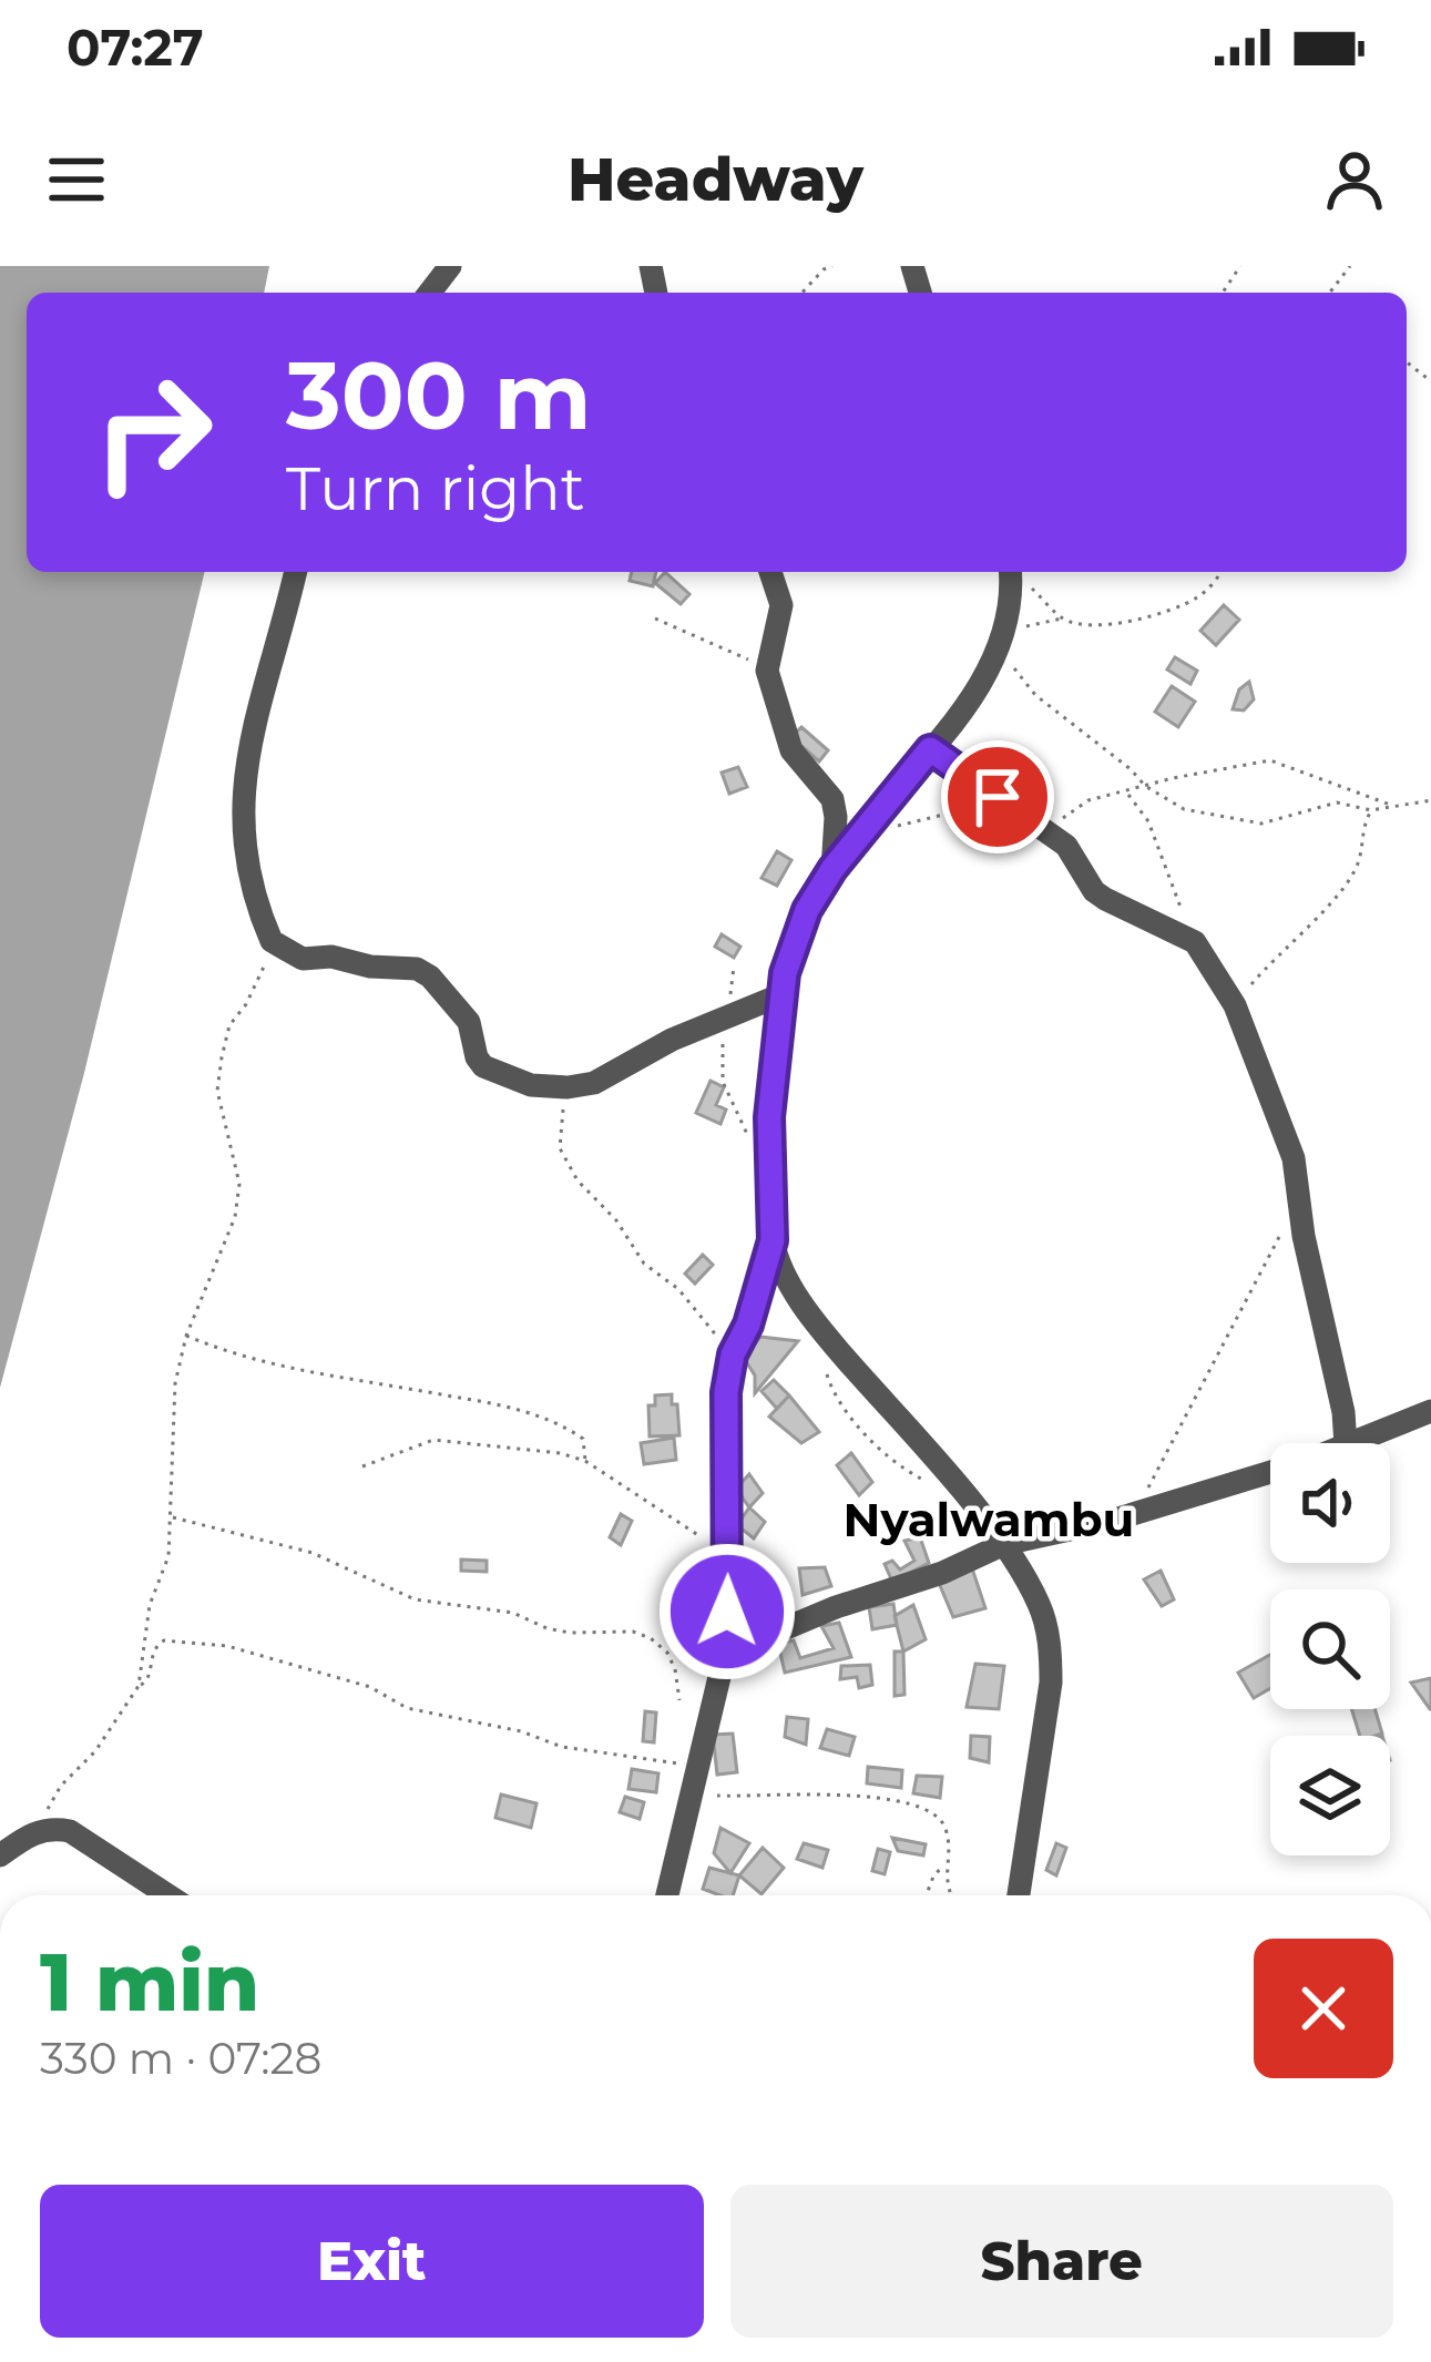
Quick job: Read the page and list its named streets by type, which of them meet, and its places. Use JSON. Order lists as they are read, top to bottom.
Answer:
{
  "districts": ["Nyalwambu"],
  "page": {
    "status": "07:27",
    "header": "Headway",
    "turn": ["300 m", "Turn right"],
    "heading": ["1 min", "330 m · 07:28"],
    "buttons": ["Exit", "Share"]
  }
}
